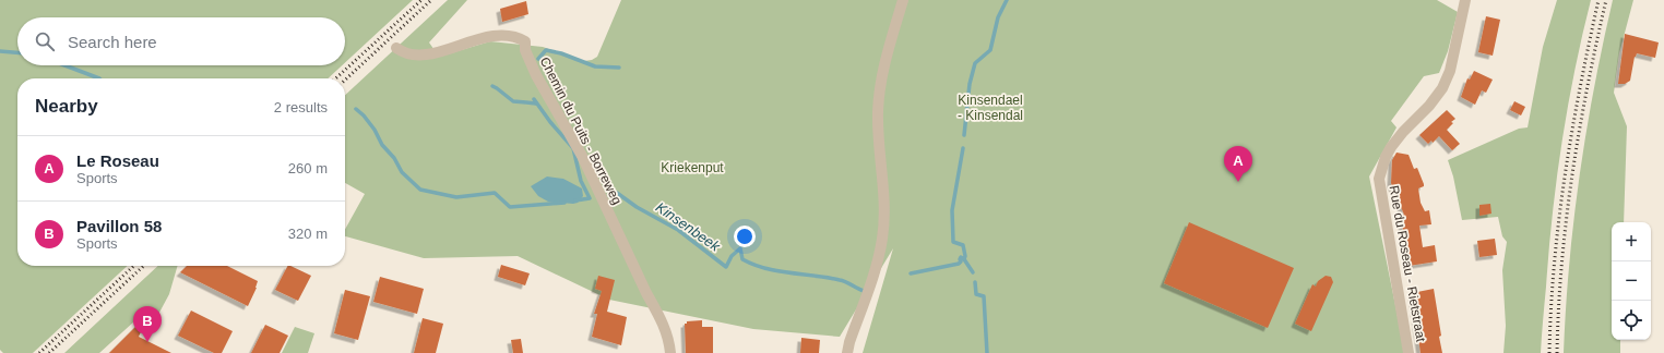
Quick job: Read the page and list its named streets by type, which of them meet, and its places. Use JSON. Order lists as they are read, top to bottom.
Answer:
{
  "streets": {
    "street": ["Chemin du Puits - Borreweg", "Rue du Roseau - Rietstraat"]
  },
  "water": ["Kinsenbeek"],
  "parks": ["Kinsendael - Kinsendal", "Kriekenput"],
  "page": {
    "search": "Search here",
    "heading": ["Nearby", "2 results"],
    "list": [
      {
        "mark": "A",
        "name": "Le Roseau",
        "note": "Sports",
        "value": "260 m"
      },
      {
        "mark": "B",
        "name": "Pavillon 58",
        "note": "Sports",
        "value": "320 m"
      }
    ],
    "pins": ["A", "B"],
    "map_buttons": ["+", "−"]
  }
}
